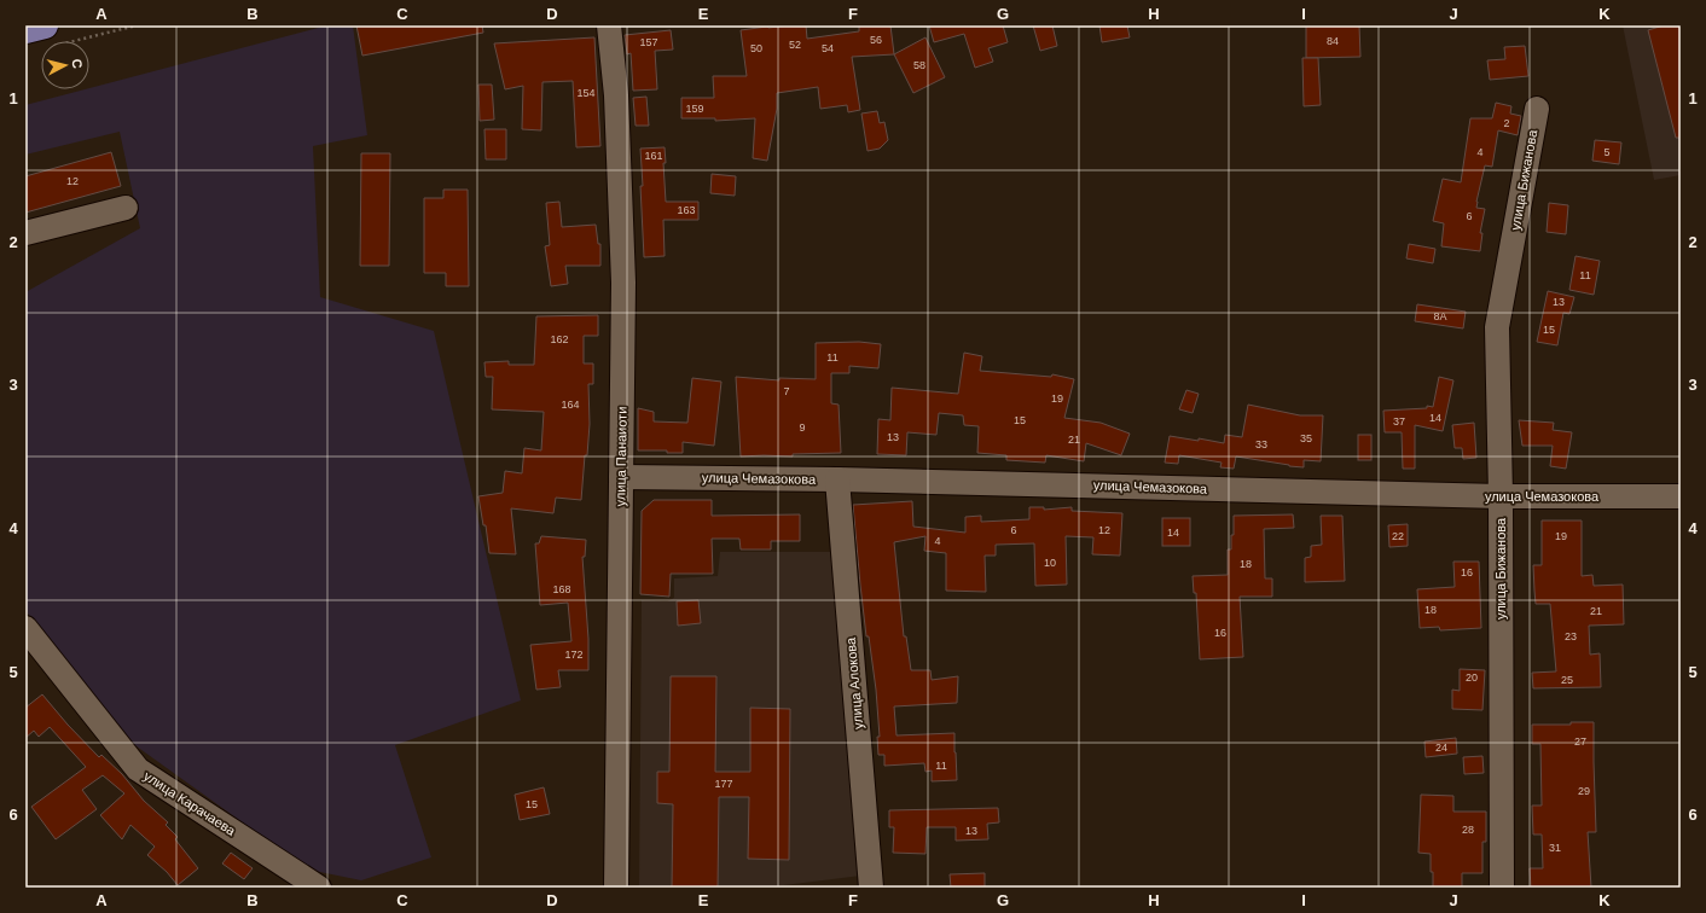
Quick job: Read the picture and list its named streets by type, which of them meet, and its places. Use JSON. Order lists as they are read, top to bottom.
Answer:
{
  "streets": {
    "street": [
      "улица Бижанова",
      "улица Панаиоти",
      "улица Чемазокова",
      "улица Алокова",
      "улица Карачаева"
    ]
  },
  "crossings": [
    ["улица Бижанова", "улица Чемазокова"],
    ["улица Панаиоти", "улица Чемазокова"],
    ["улица Чемазокова", "улица Алокова"]
  ],
  "house_numbers": [
    "56",
    "84",
    "157",
    "52",
    "50",
    "54",
    "58",
    "154",
    "159",
    "2",
    "4",
    "5",
    "161",
    "12",
    "163",
    "6",
    "11",
    "13",
    "8А",
    "15",
    "162",
    "11",
    "7",
    "19",
    "164",
    "14",
    "15",
    "37",
    "9",
    "13",
    "35",
    "21",
    "33",
    "6",
    "12",
    "14",
    "22",
    "19",
    "4",
    "10",
    "18",
    "16",
    "168",
    "18",
    "21",
    "16",
    "23",
    "172",
    "20",
    "25",
    "27",
    "24",
    "11",
    "177",
    "29",
    "15",
    "28",
    "13",
    "31"
  ],
  "north": "right",
  "grid": {
    "columns": [
      "A",
      "B",
      "C",
      "D",
      "E",
      "F",
      "G",
      "H",
      "I",
      "J",
      "K"
    ],
    "rows": [
      "1",
      "2",
      "3",
      "4",
      "5",
      "6"
    ]
  }
}
